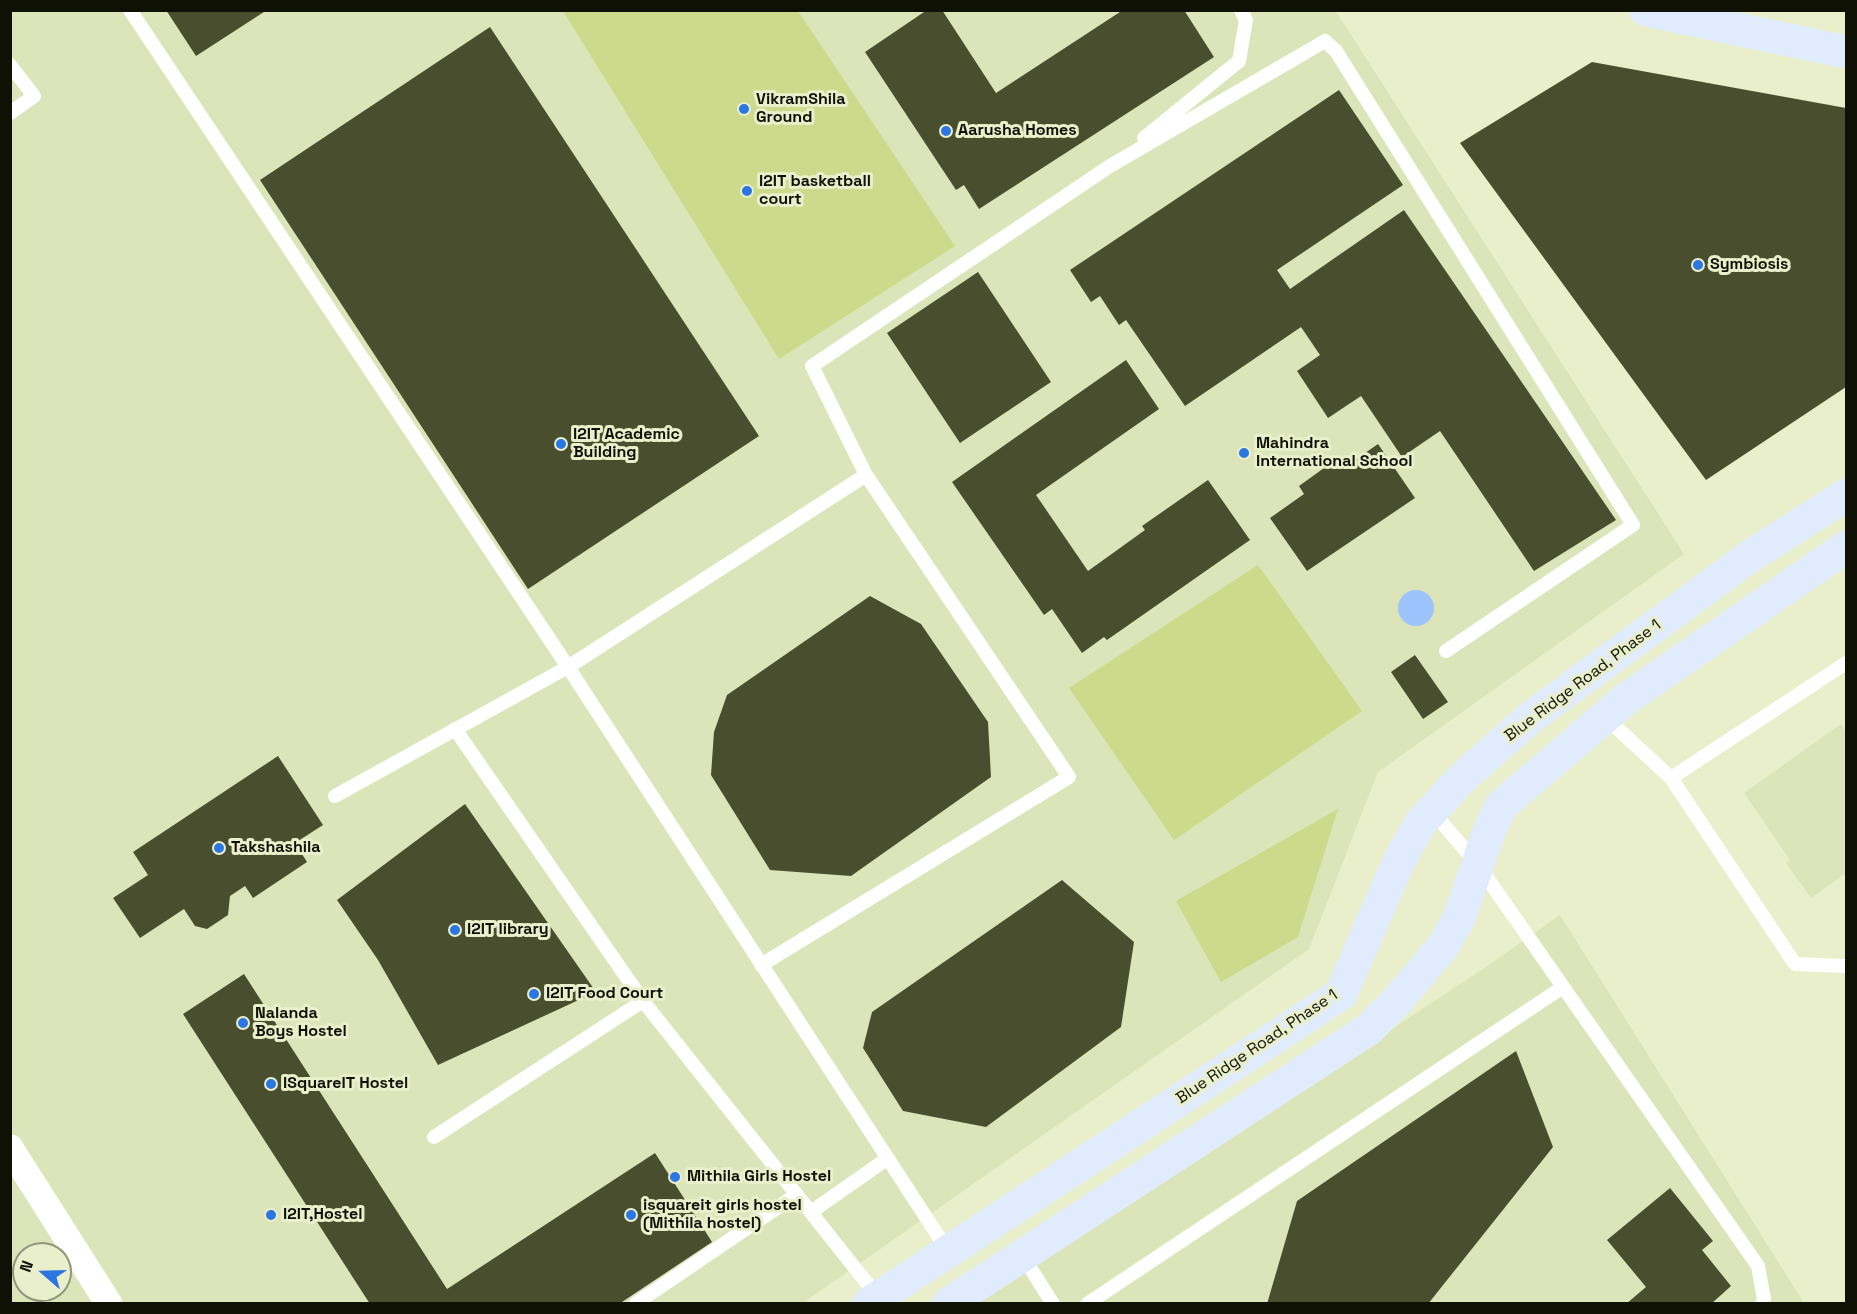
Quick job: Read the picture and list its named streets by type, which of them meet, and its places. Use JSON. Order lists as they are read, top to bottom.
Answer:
{
  "streets": {
    "street": ["Blue Ridge Road, Phase 1"]
  },
  "places": [
    "VikramShila Ground",
    "Aarusha Homes",
    "I2IT basketball court",
    "Symbiosis",
    "I2IT Academic Building",
    "Mahindra International School",
    "Takshashila",
    "I2IT library",
    "I2IT Food Court",
    "Nalanda Boys Hostel",
    "ISquareIT Hostel",
    "Mithila Girls Hostel",
    "I2IT,Hostel",
    "isquareit girls hostel (Mithila hostel)"
  ],
  "north": "left"
}
